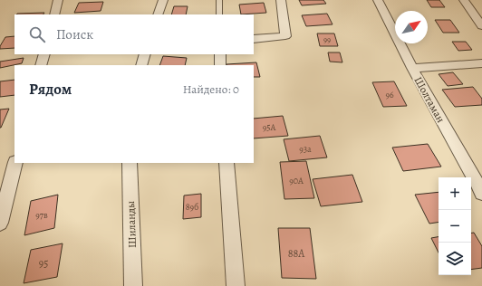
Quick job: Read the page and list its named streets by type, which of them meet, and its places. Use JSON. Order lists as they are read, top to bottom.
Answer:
{
  "streets": {
    "street": ["Шолтаман", "Шиланды"]
  },
  "house_numbers": [
    "99",
    "96",
    "95А",
    "93а",
    "90А",
    "89б",
    "97в",
    "88А",
    "95"
  ],
  "north": "top right",
  "page": {
    "search": "Поиск",
    "heading": ["Рядом", "Найдено: 0"],
    "map_buttons": ["+", "−"]
  }
}
